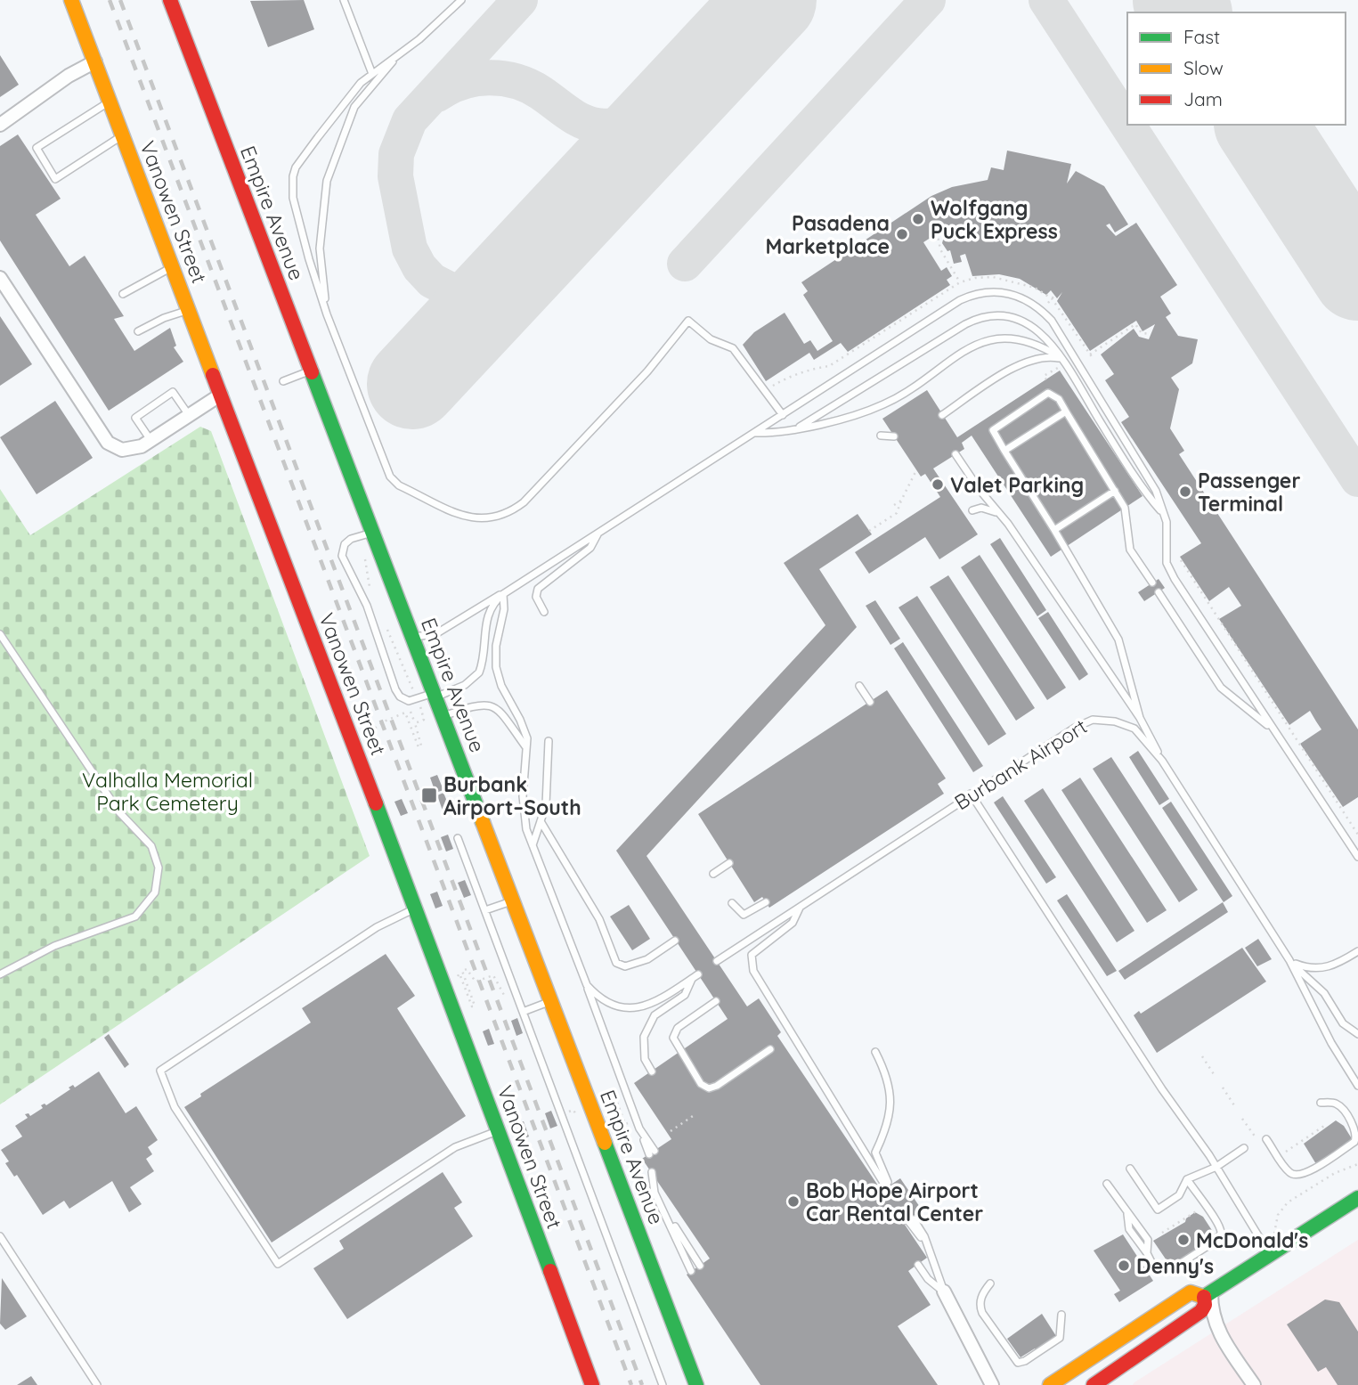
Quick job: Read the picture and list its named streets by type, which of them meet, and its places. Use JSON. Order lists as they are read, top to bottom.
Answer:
{
  "streets": {
    "main road": ["Vanowen Street", "Empire Avenue"],
    "lane": ["Burbank Airport"]
  },
  "parks": ["Valhalla Memorial Park Cemetery"],
  "places": {
    "other": [
      "Wolfgang Puck Express",
      "Pasadena Marketplace",
      "Valet Parking",
      "Passenger Terminal",
      "Bob Hope Airport Car Rental Center",
      "McDonald's",
      "Denny's"
    ],
    "transit": ["Burbank Airport–South"]
  },
  "legend": ["Fast", "Slow", "Jam"]
}
